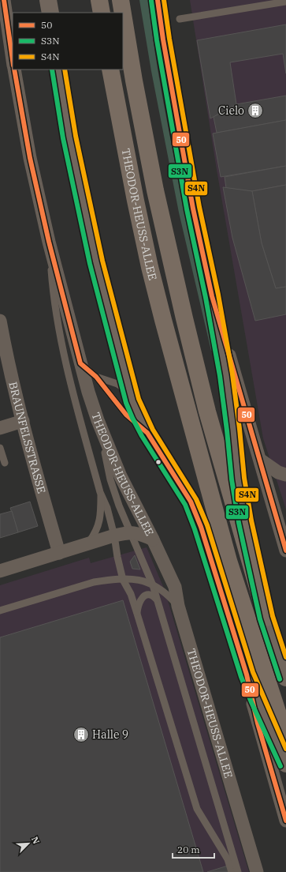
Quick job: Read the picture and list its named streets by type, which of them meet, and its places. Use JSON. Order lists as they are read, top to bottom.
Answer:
{
  "streets": {
    "highway": ["THEODOR-HEUSS-ALLEE"],
    "street": ["BRAUNFELSSTRASSE"]
  },
  "places": {
    "building": ["Cielo", "Halle 9"]
  },
  "lines": ["transit line 50", "transit line S4N", "transit line S3N"],
  "legend": ["50", "S3N", "S4N"],
  "scale_bar": "20 m",
  "north": "top right"
}
